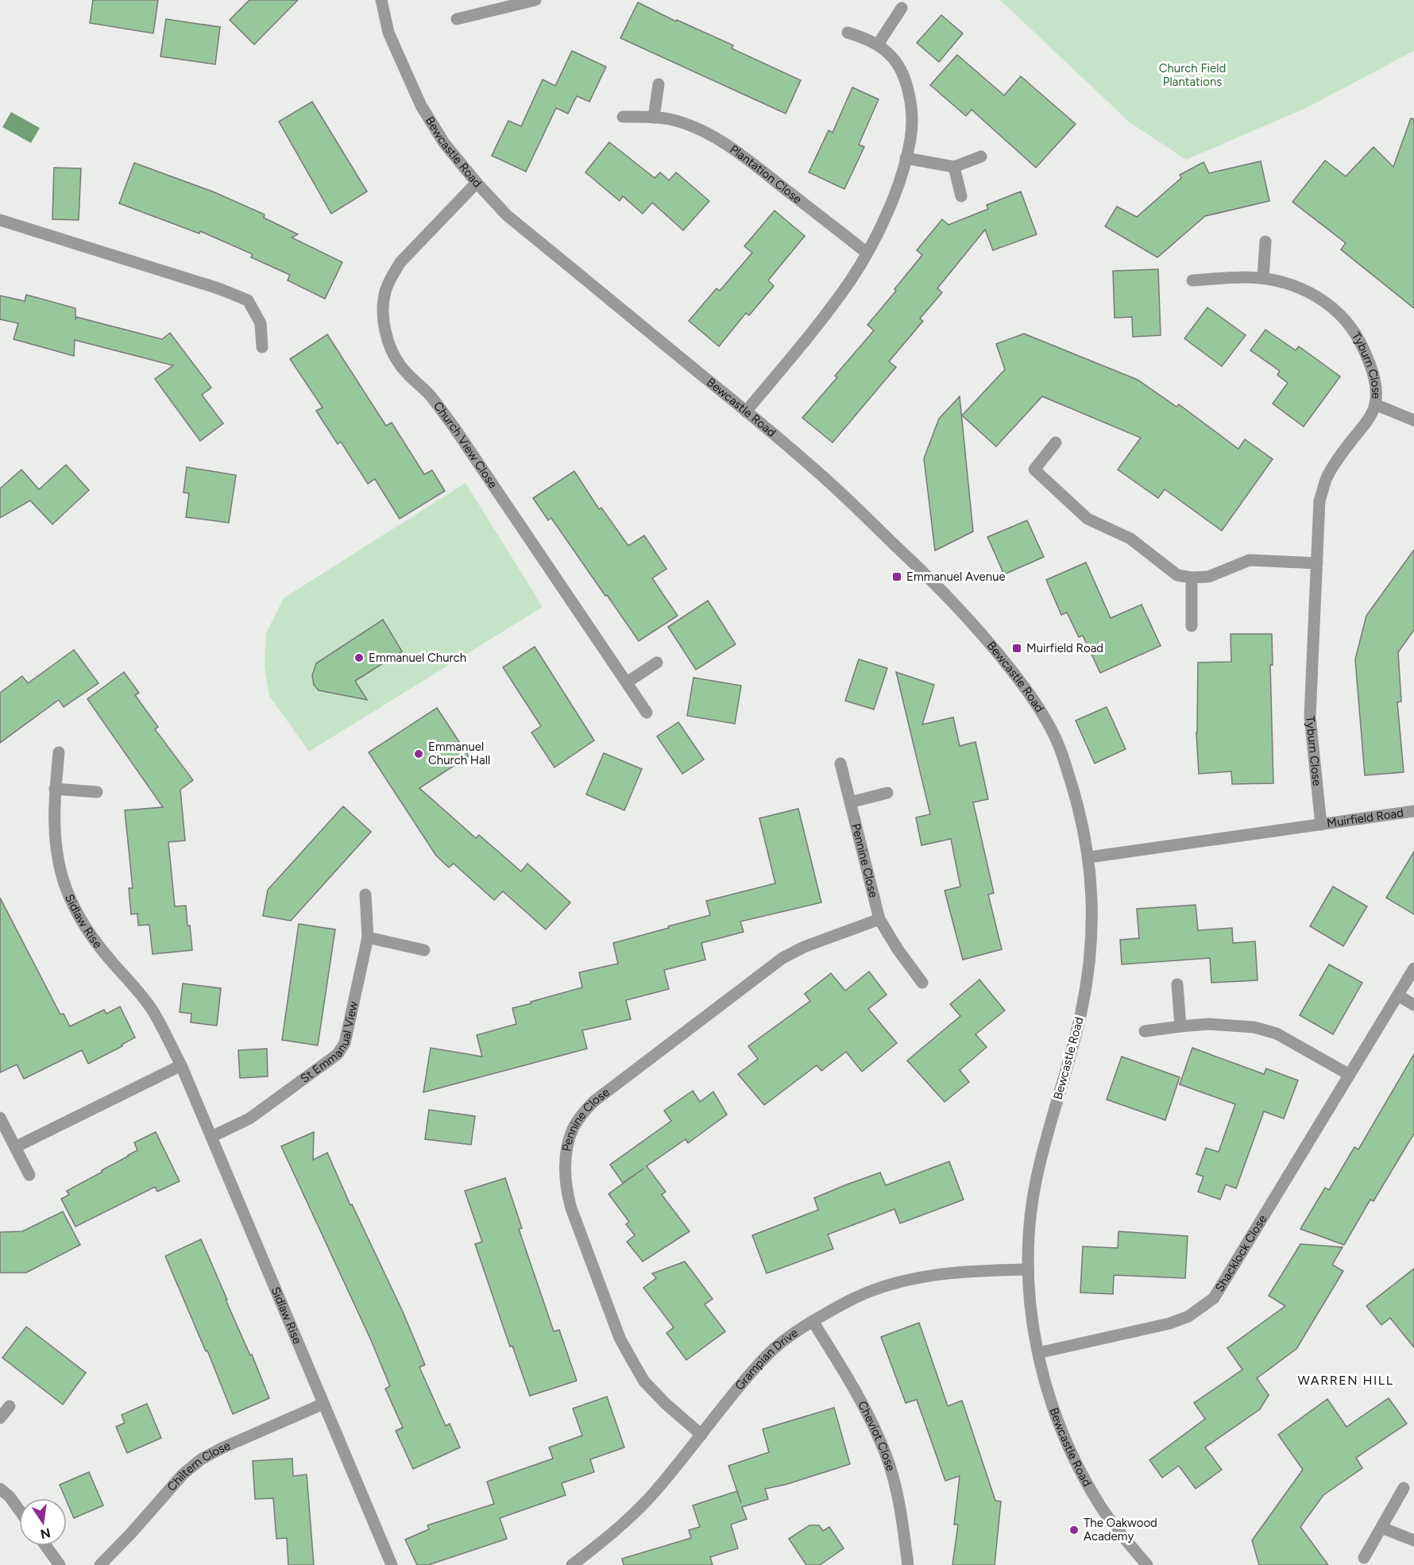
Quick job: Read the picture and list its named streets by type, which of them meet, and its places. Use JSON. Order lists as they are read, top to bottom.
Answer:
{
  "streets": {
    "street": [
      "Bewcastle Road",
      "Plantation Close",
      "Tyburn Close",
      "Church View Close",
      "Muirfield Road",
      "Pennine Close",
      "Sidlaw Rise",
      "St Emmanual View",
      "Shacklock Close",
      "Grampian Drive",
      "Cheviot Close",
      "Chiltern Close"
    ]
  },
  "crossings": [
    ["Bewcastle Road", "Church View Close"],
    ["Bewcastle Road", "Muirfield Road"],
    ["Bewcastle Road", "Shacklock Close"],
    ["Bewcastle Road", "Grampian Drive"],
    ["Tyburn Close", "Muirfield Road"],
    ["Pennine Close", "Grampian Drive"],
    ["Sidlaw Rise", "St Emmanual View"],
    ["Sidlaw Rise", "Chiltern Close"],
    ["Grampian Drive", "Cheviot Close"]
  ],
  "districts": ["WARREN HILL"],
  "parks": ["Church Field Plantations"],
  "places": {
    "transit": ["Emmanuel Avenue", "Muirfield Road"],
    "other": ["Emmanuel Church", "Emmanuel Church Hall", "The Oakwood Academy"]
  },
  "north": "bottom"
}
